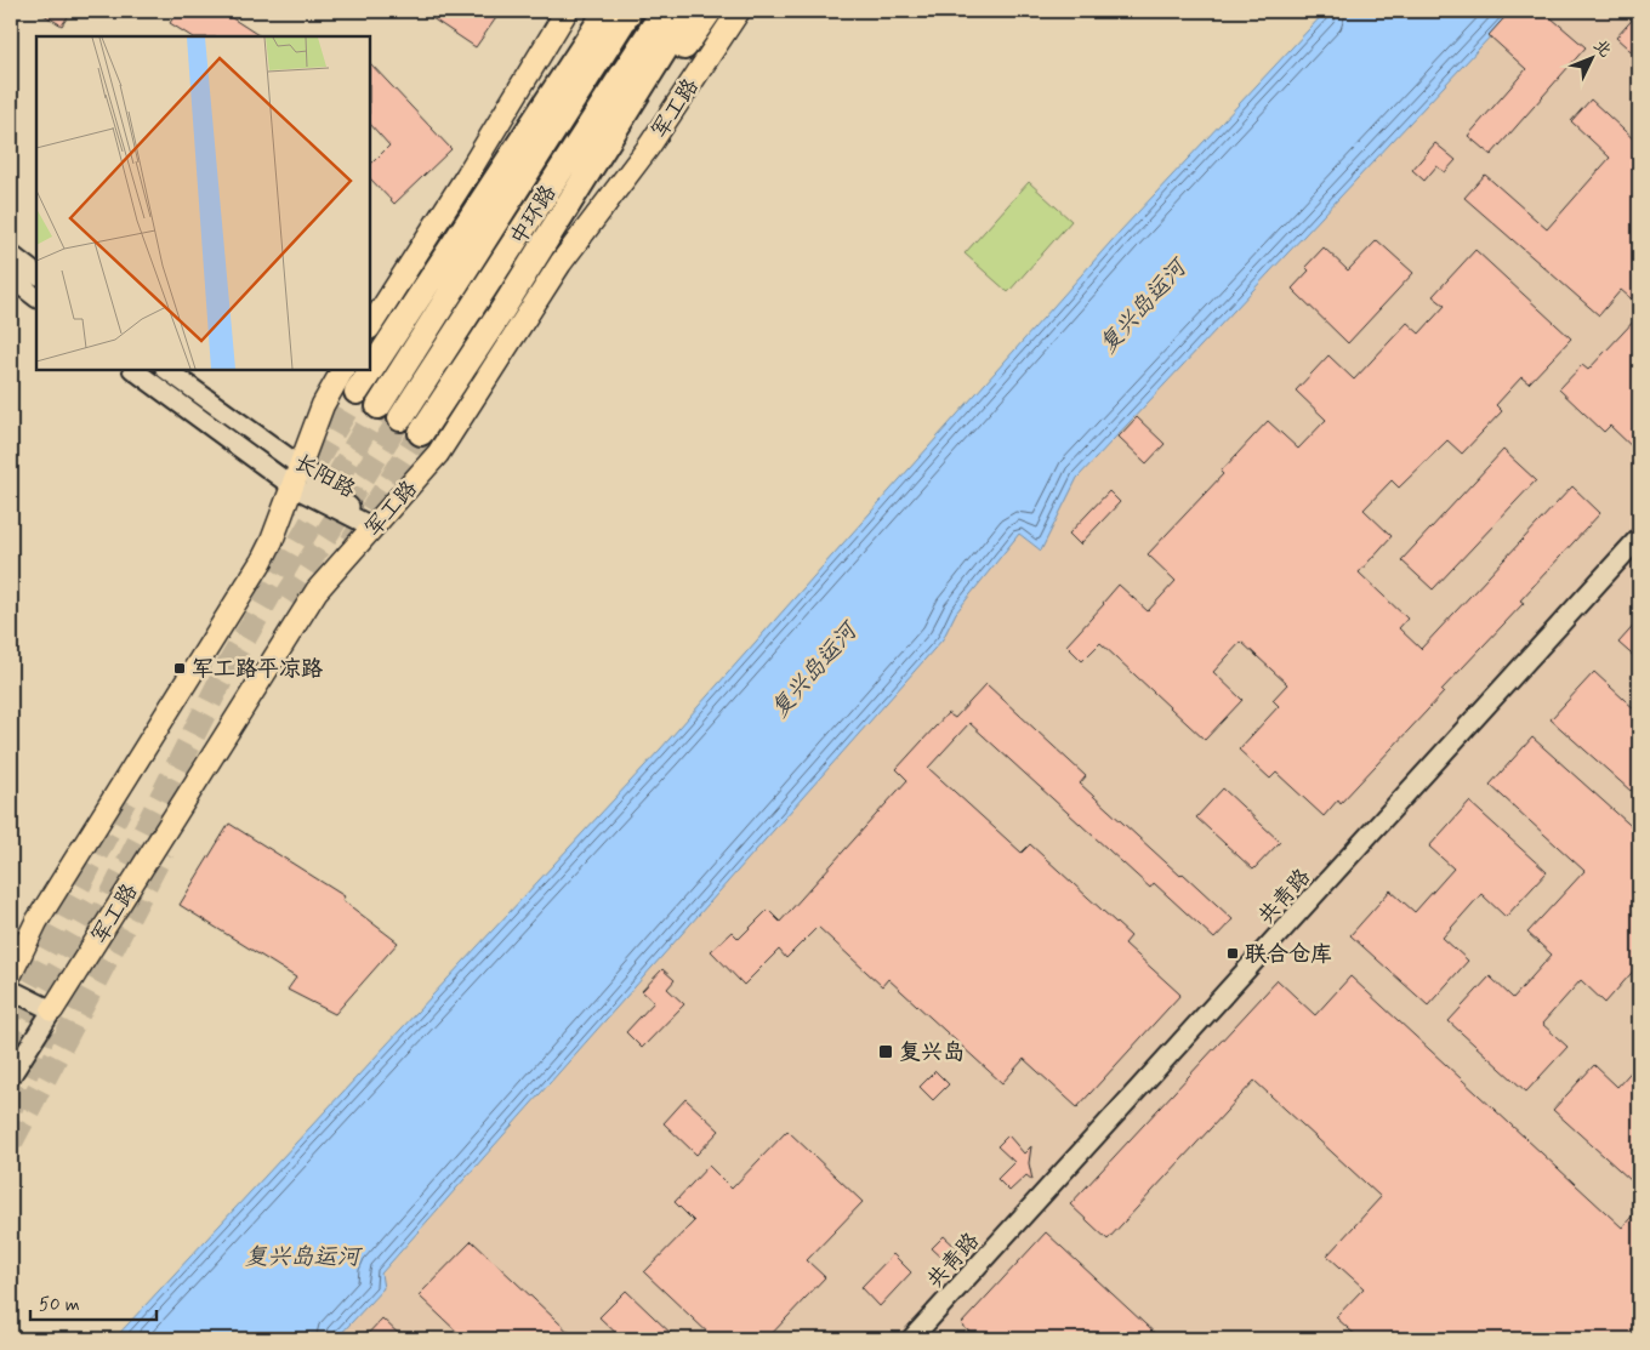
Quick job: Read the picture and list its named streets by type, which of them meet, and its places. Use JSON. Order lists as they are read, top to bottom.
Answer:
{
  "streets": {
    "highway": ["中环路"],
    "main road": ["军工路"],
    "street": ["长阳路", "共青路"]
  },
  "crossings": [
    ["军工路", "长阳路"]
  ],
  "water": ["复兴岛运河"],
  "places": {
    "transit": ["军工路平凉路", "联合仓库", "复兴岛"]
  },
  "scale_bar": "50 m",
  "north": "top right"
}
